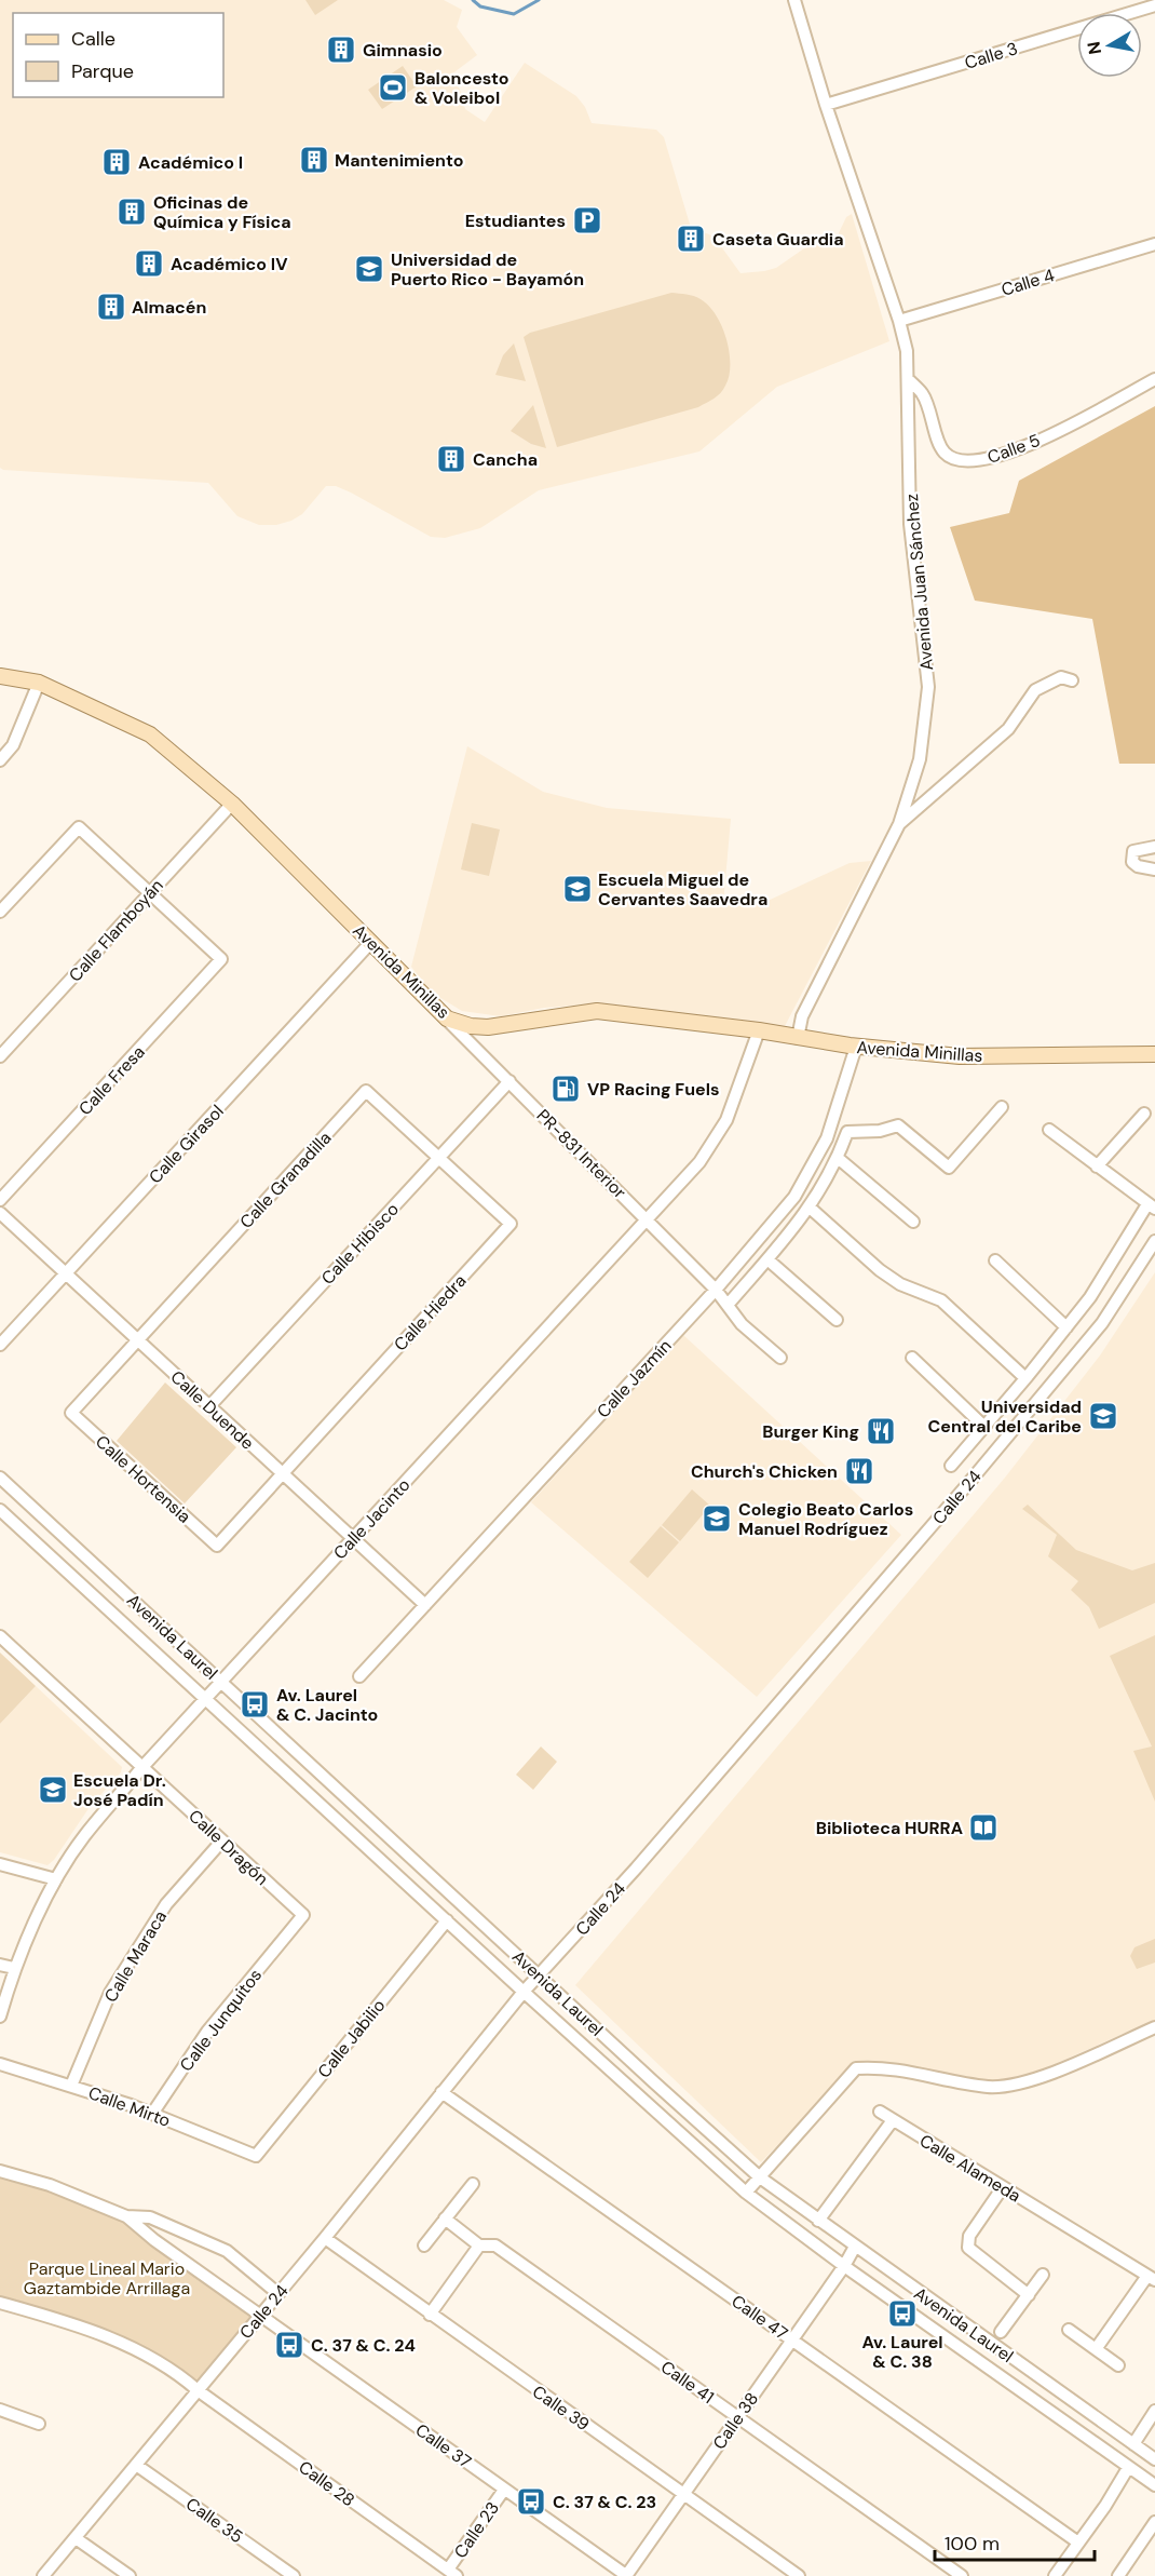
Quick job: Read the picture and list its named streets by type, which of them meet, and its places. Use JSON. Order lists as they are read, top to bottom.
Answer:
{
  "streets": {
    "main road": ["Avenida Minillas"],
    "street": [
      "Calle 3",
      "Calle 4",
      "Calle 5",
      "Avenida Juan Sánchez",
      "Calle Flamboyán",
      "Calle Fresa",
      "Calle Girasol",
      "PR-831 Interior",
      "Calle Granadilla",
      "Calle Hibisco",
      "Calle Hiedra",
      "Calle Jazmín",
      "Calle Duende",
      "Calle Hortensia",
      "Calle 24",
      "Calle Jacinto",
      "Avenida Laurel",
      "Calle Dragón",
      "Calle Maraca",
      "Calle Junquitos",
      "Calle Jabilio",
      "Calle Mirto",
      "Calle Alameda",
      "Calle 47",
      "Calle 41",
      "Calle 39",
      "Calle 38",
      "Calle 37",
      "Calle 28",
      "Calle 35",
      "Calle 23"
    ]
  },
  "crossings": [
    ["Calle 3", "Avenida Juan Sánchez"],
    ["Calle 4", "Avenida Juan Sánchez"],
    ["Calle 5", "Avenida Juan Sánchez"],
    ["Avenida Juan Sánchez", "Avenida Minillas"],
    ["Calle Flamboyán", "Avenida Minillas"],
    ["Calle Flamboyán", "Calle Fresa"],
    ["Avenida Minillas", "Calle Girasol"],
    ["Avenida Minillas", "PR-831 Interior"],
    ["Avenida Minillas", "Calle Jazmín"],
    ["Avenida Minillas", "Calle Jacinto"],
    ["Calle Girasol", "Calle Duende"],
    ["PR-831 Interior", "Calle Hibisco"],
    ["PR-831 Interior", "Calle Jazmín"],
    ["PR-831 Interior", "Calle Jacinto"],
    ["Calle Granadilla", "Calle Hibisco"],
    ["Calle Granadilla", "Calle Hiedra"],
    ["Calle Granadilla", "Calle Duende"],
    ["Calle Granadilla", "Calle Hortensia"],
    ["Calle Hibisco", "Calle Hiedra"],
    ["Calle Hibisco", "Calle Duende"],
    ["Calle Hiedra", "Calle Duende"],
    ["Calle Hiedra", "Calle Hortensia"],
    ["Calle Jazmín", "Calle Duende"],
    ["Calle Duende", "Calle Hortensia"],
    ["Calle Duende", "Calle Jacinto"],
    ["Calle 24", "Avenida Laurel"],
    ["Calle 24", "Calle 47"],
    ["Calle 24", "Calle 39"],
    ["Calle 24", "Calle 37"],
    ["Calle 24", "Calle 28"],
    ["Calle 24", "Calle 35"],
    ["Calle Jacinto", "Avenida Laurel"],
    ["Calle Jacinto", "Calle Dragón"],
    ["Avenida Laurel", "Calle Jabilio"],
    ["Avenida Laurel", "Calle 38"],
    ["Calle Dragón", "Calle Maraca"],
    ["Calle Dragón", "Calle Junquitos"],
    ["Calle Maraca", "Calle Mirto"],
    ["Calle Junquitos", "Calle Mirto"],
    ["Calle Jabilio", "Calle Mirto"],
    ["Calle 47", "Calle 38"],
    ["Calle 41", "Calle 38"],
    ["Calle 39", "Calle 38"],
    ["Calle 38", "Calle 37"],
    ["Calle 37", "Calle 23"],
    ["Calle 28", "Calle 23"]
  ],
  "parks": ["Parque Lineal Mario Gaztambide Arrillaga"],
  "places": {
    "building": [
      "Gimnasio",
      "Mantenimiento",
      "Académico I",
      "Oficinas de Química y Física",
      "Caseta Guardia",
      "Académico IV",
      "Almacén",
      "Cancha"
    ],
    "sports": ["Baloncesto & Voleibol"],
    "parking": ["Estudiantes"],
    "school or university": [
      "Universidad de Puerto Rico - Bayamón",
      "Escuela Miguel de Cervantes Saavedra",
      "Universidad Central del Caribe",
      "Colegio Beato Carlos Manuel Rodríguez",
      "Escuela Dr. José Padín"
    ],
    "fuel station": ["VP Racing Fuels"],
    "restaurant": ["Burger King", "Church's Chicken"],
    "bus stop": [
      "Av. Laurel & C. Jacinto",
      "Av. Laurel & C. 38",
      "C. 37 & C. 24",
      "C. 37 & C. 23"
    ],
    "library": ["Biblioteca HURRA"]
  },
  "legend": ["Calle", "Parque"],
  "scale_bar": "100 m",
  "north": "left"
}
